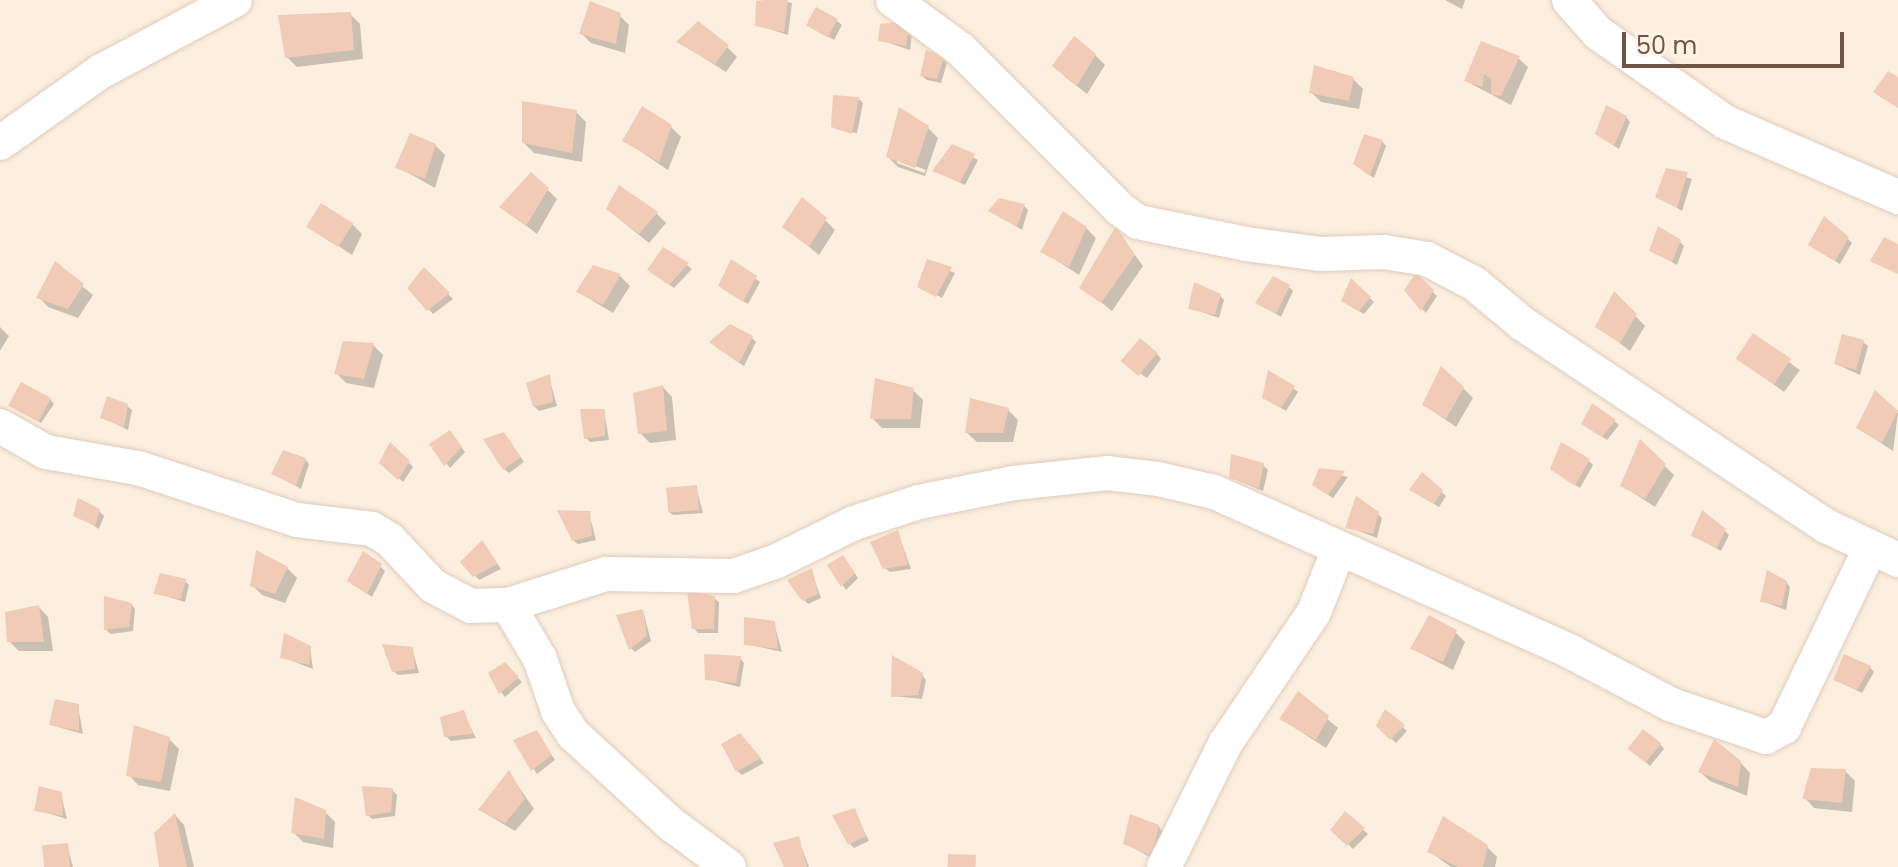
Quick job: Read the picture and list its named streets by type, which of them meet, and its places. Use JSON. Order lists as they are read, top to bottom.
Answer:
{
  "scale_bar": "50 m"
}
